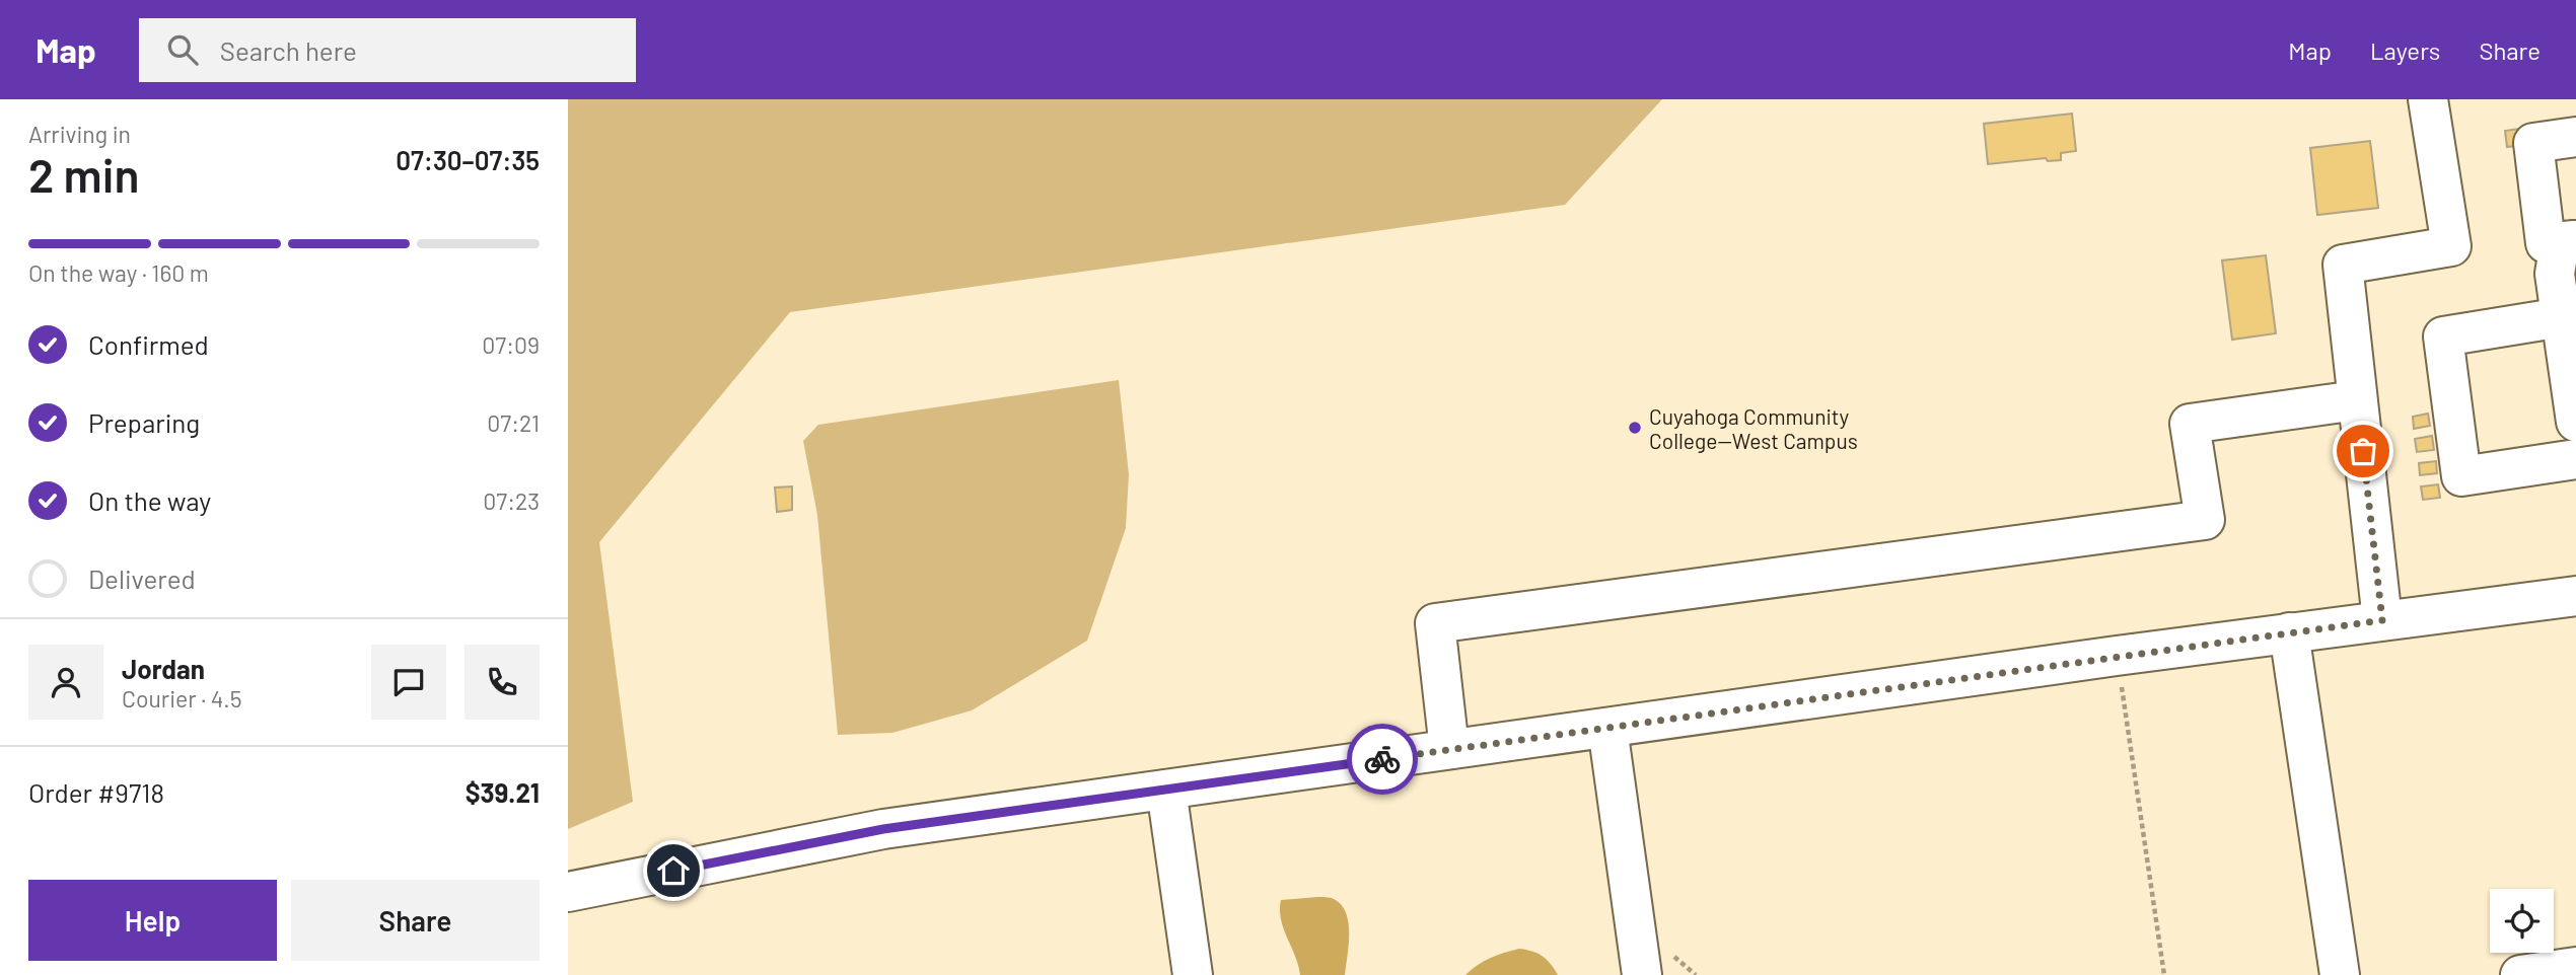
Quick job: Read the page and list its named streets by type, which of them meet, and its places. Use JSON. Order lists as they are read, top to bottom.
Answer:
{
  "places": ["Cuyahoga Community College—West Campus"],
  "page": {
    "header": "Map",
    "search": "Search here",
    "nav": ["Map", "Layers", "Share"],
    "heading": ["2 min", "Arriving in", "07:30–07:35"],
    "panel": [
      "Jordan",
      "Courier · 4.5",
      "Order #9718",
      "$39.21"
    ],
    "bar": "On the way · 160 m",
    "list": [
      ["Confirmed", "07:09"],
      ["Preparing", "07:21"],
      ["On the way", "07:23"],
      "Delivered"
    ],
    "buttons": ["Help", "Share"]
  }
}
